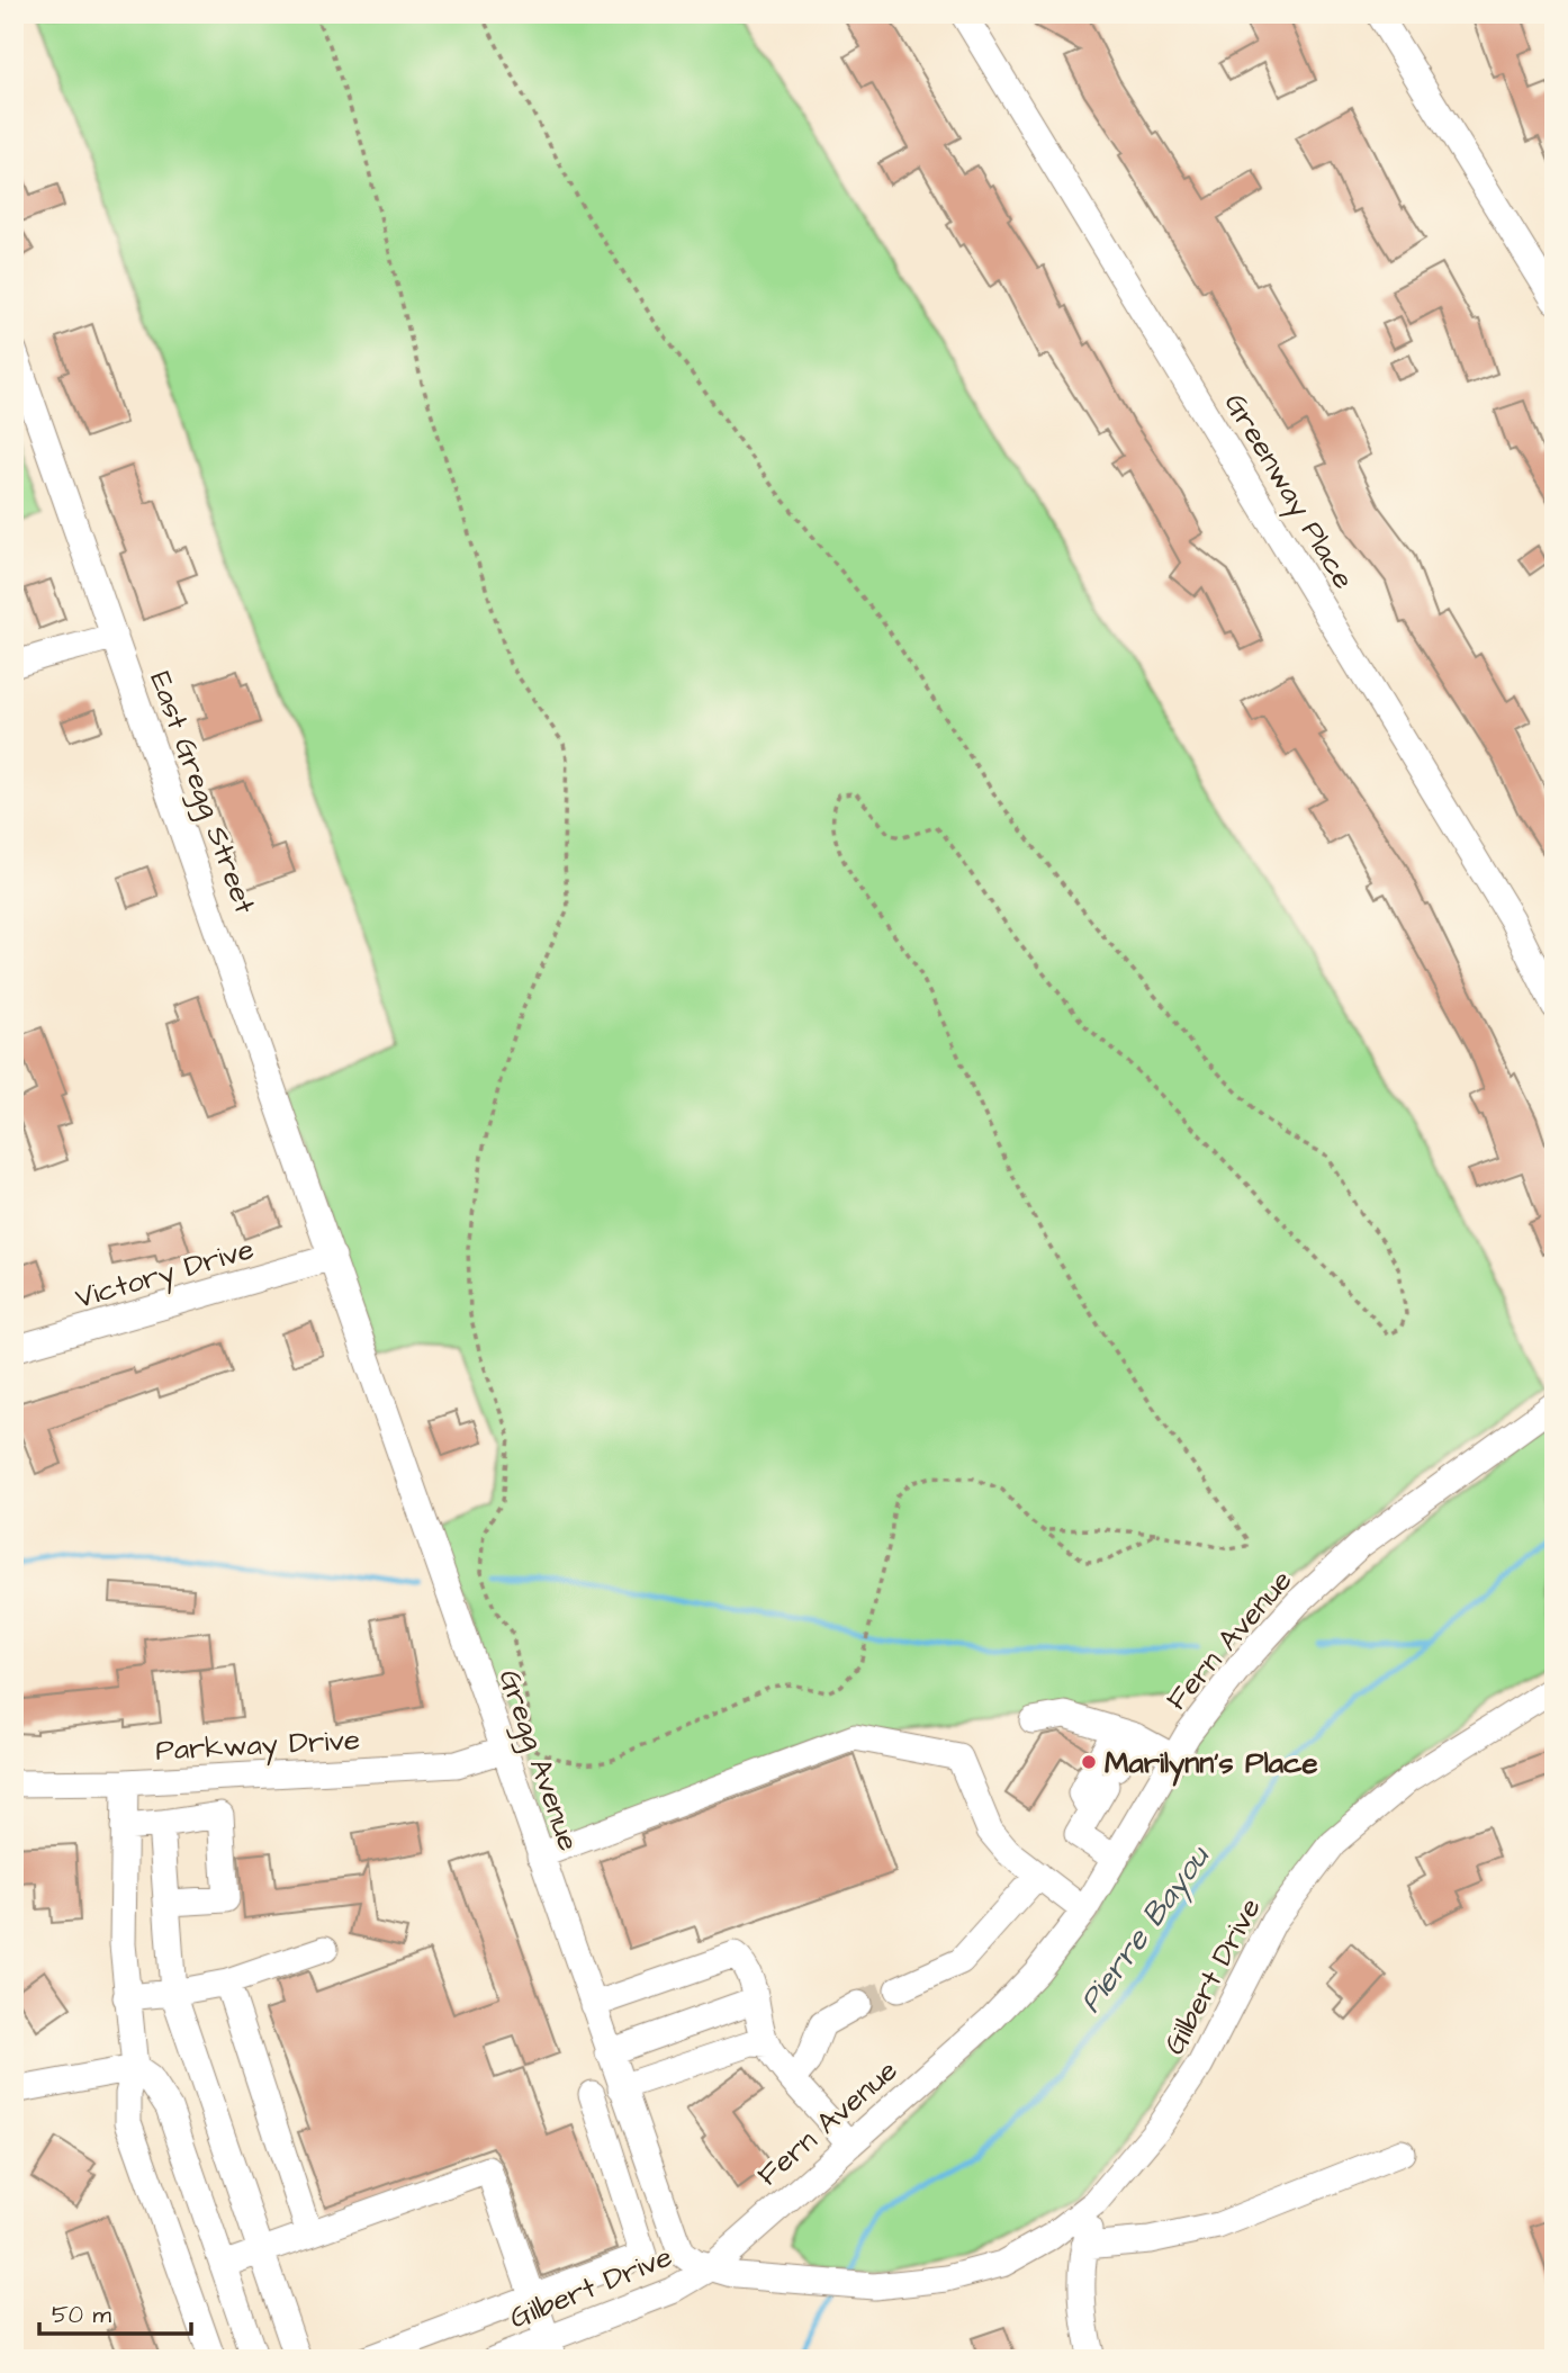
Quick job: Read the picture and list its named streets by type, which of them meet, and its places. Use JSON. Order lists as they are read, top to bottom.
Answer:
{
  "streets": {
    "street": [
      "Greenway Place",
      "East Gregg Street",
      "Victory Drive",
      "Fern Avenue",
      "Parkway Drive",
      "Gregg Avenue",
      "Gilbert Drive"
    ]
  },
  "crossings": [
    ["East Gregg Street", "Victory Drive"],
    ["East Gregg Street", "Gregg Avenue"],
    ["Victory Drive", "Gregg Avenue"],
    ["Fern Avenue", "Gregg Avenue"],
    ["Fern Avenue", "Gilbert Drive"],
    ["Parkway Drive", "Gregg Avenue"],
    ["Gregg Avenue", "Gilbert Drive"]
  ],
  "water": ["Pierre Bayou"],
  "places": ["Marilynn's Place"],
  "scale_bar": "50 m"
}
